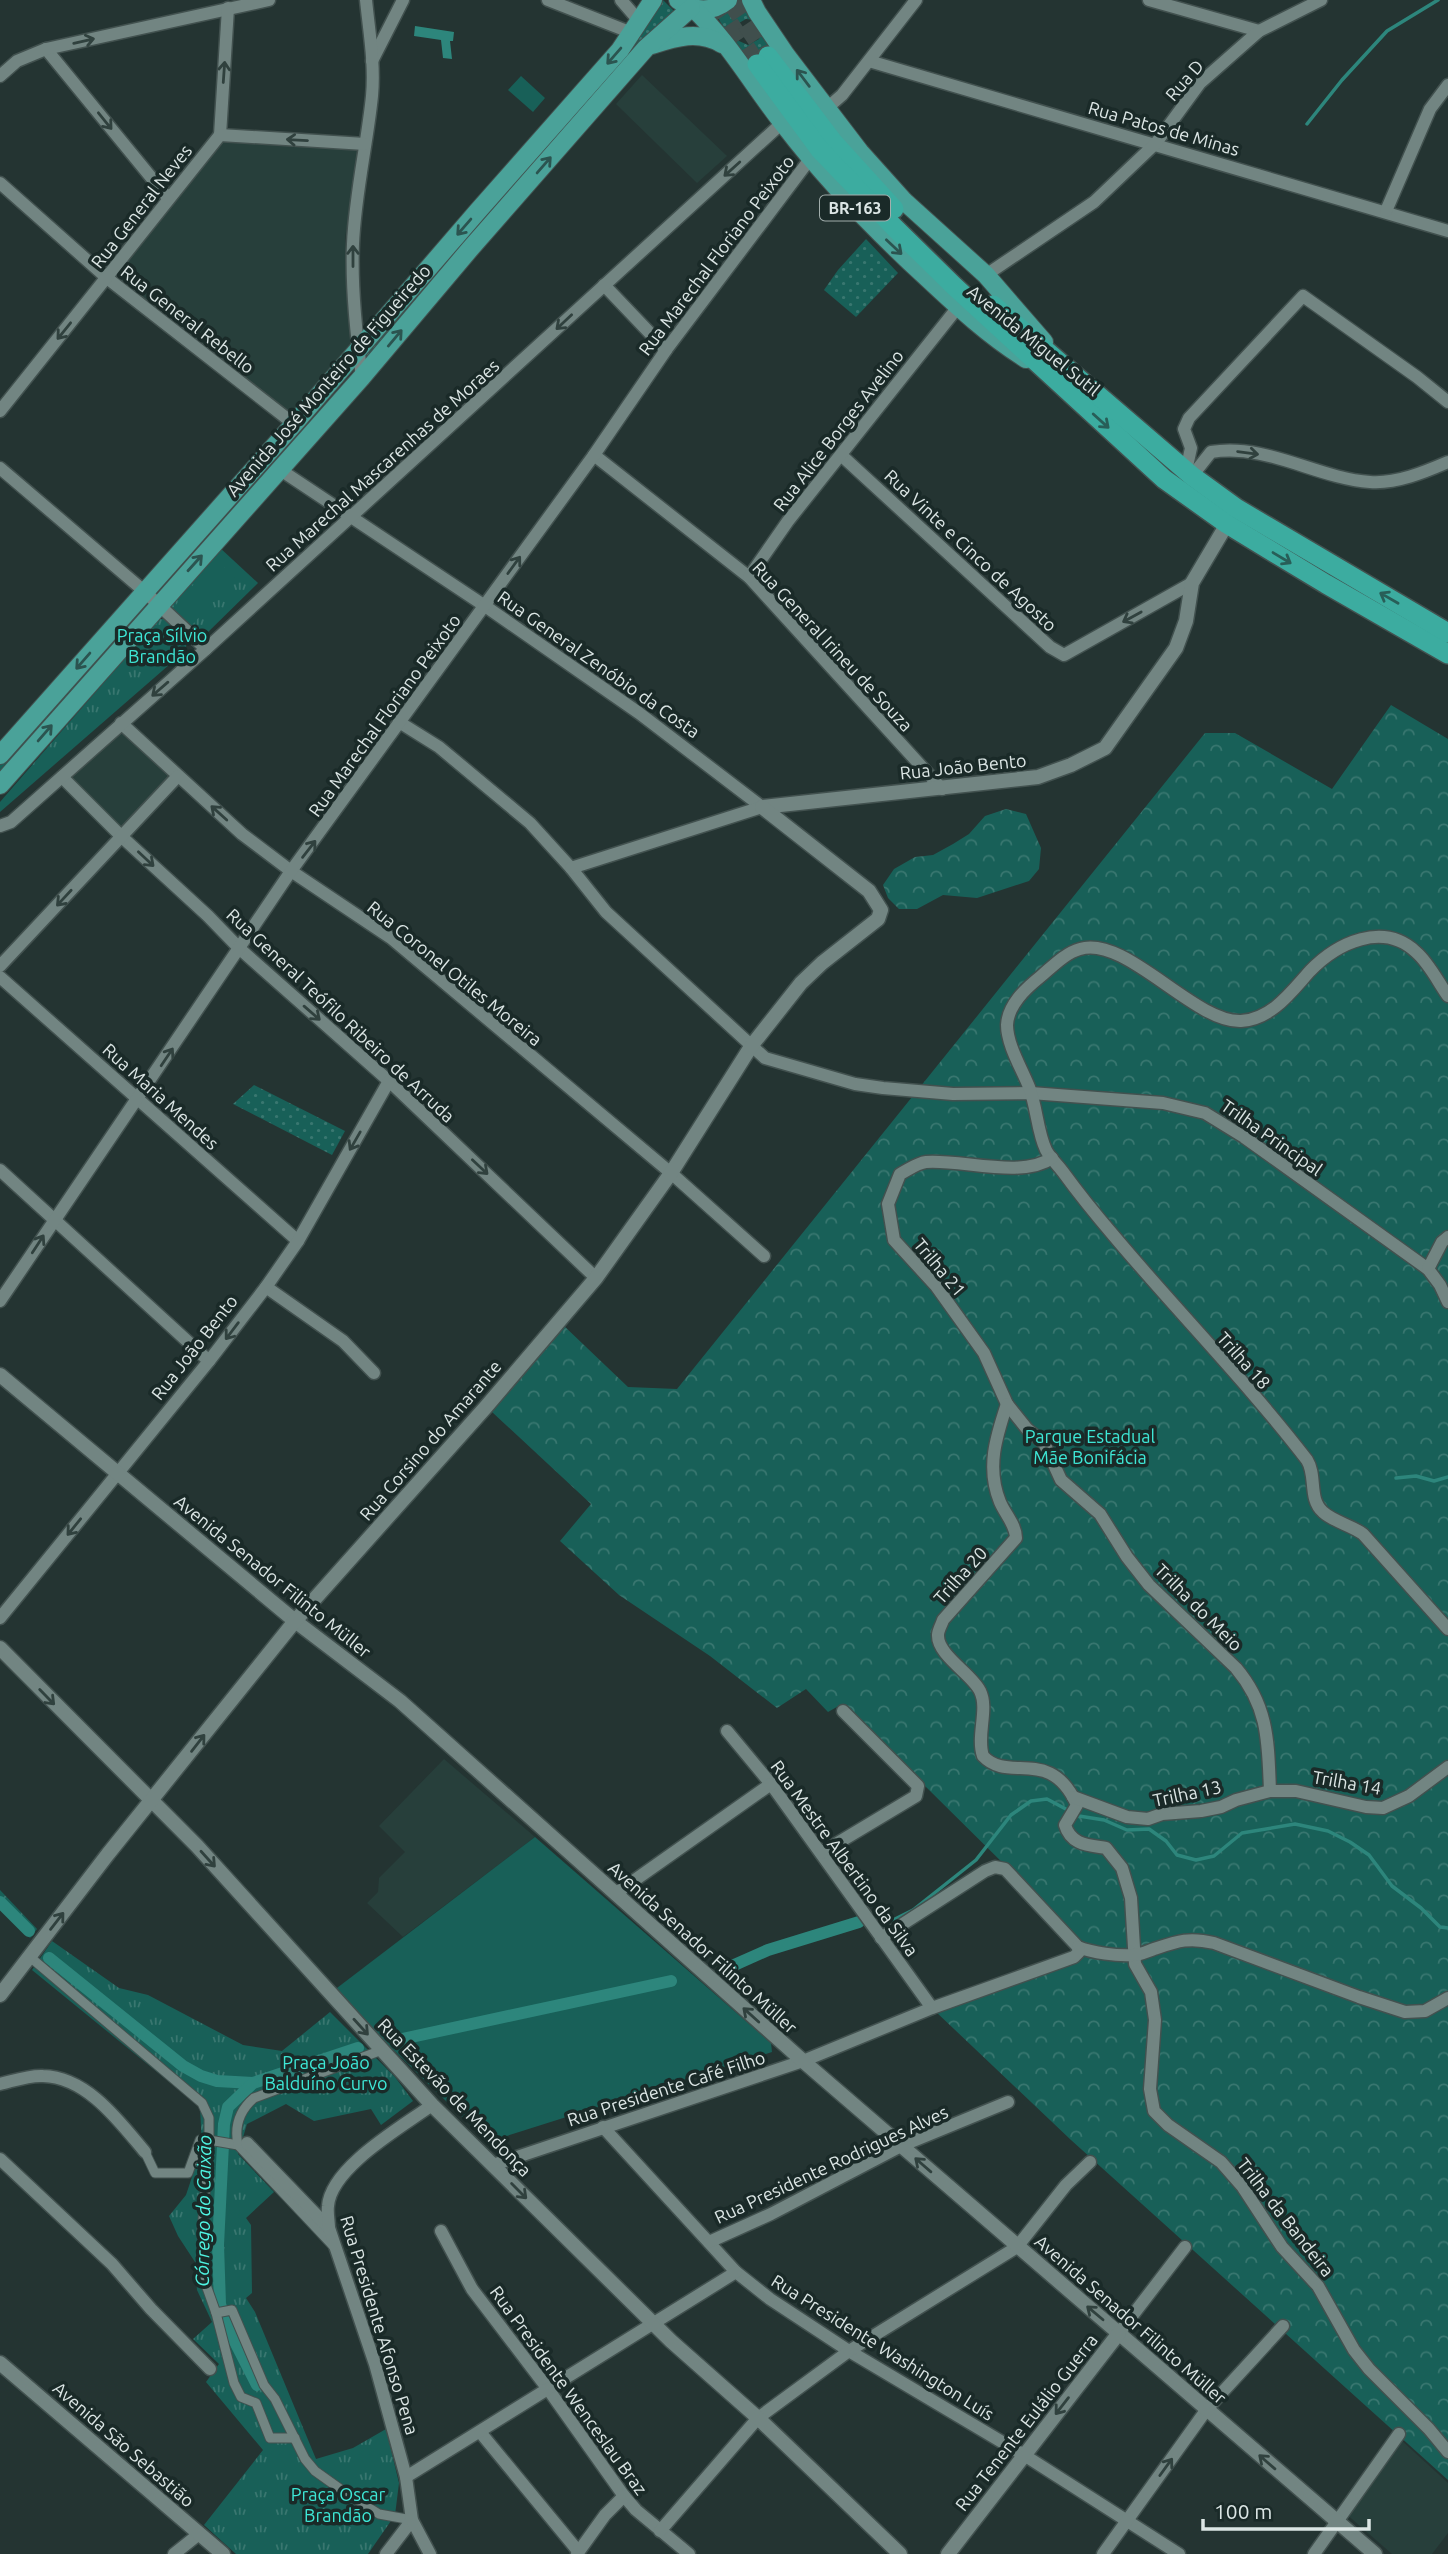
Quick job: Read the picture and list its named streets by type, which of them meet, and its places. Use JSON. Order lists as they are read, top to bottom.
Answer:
{
  "streets": {
    "highway": ["BR-163", "Avenida Miguel Sutil"],
    "main road": ["Avenida José Monteiro de Figueiredo"],
    "street": [
      "Rua D",
      "Rua Patos de Minas",
      "Rua General Neves",
      "Rua Marechal Floriano Peixoto",
      "Rua General Rebello",
      "Rua Alice Borges Avelino",
      "Rua Marechal Mascarenhas de Moraes",
      "Rua Vinte e Cinco de Agosto",
      "Rua General Irineu de Souza",
      "Rua General Zenóbio da Costa",
      "Rua João Bento",
      "Rua Coronel Otiles Moreira",
      "Rua General Teófilo Ribeiro de Arruda",
      "Rua Maria Mendes",
      "Trilha Principal",
      "Trilha 21",
      "Trilha 18",
      "Rua Corsino do Amarante",
      "Trilha 20",
      "Avenida Senador Filinto Müller",
      "Trilha do Meio",
      "Trilha 14",
      "Trilha 13",
      "Rua Mestre Albertino da Silva",
      "Rua Presidente Café Filho",
      "Rua Estevão de Mendonça",
      "Rua Presidente Rodrigues Alves",
      "Trilha da Bandeira",
      "Rua Presidente Afonso Pena",
      "Rua Presidente Washington Luís",
      "Rua Presidente Wenceslau Braz",
      "Rua Tenente Eulálio Guerra",
      "Avenida São Sebastião"
    ]
  },
  "crossings": [
    ["Rua D", "Rua Patos de Minas"],
    ["Rua D", "Avenida Miguel Sutil"],
    ["Rua General Neves", "Rua General Rebello"],
    ["BR-163", "Avenida Miguel Sutil"],
    ["Rua Marechal Floriano Peixoto", "Avenida Miguel Sutil"],
    ["Rua Marechal Floriano Peixoto", "Rua General Irineu de Souza"],
    ["Rua Marechal Floriano Peixoto", "Rua General Zenóbio da Costa"],
    ["Rua Marechal Floriano Peixoto", "Rua Coronel Otiles Moreira"],
    ["Rua Marechal Floriano Peixoto", "Rua General Teófilo Ribeiro de Arruda"],
    ["Rua Marechal Floriano Peixoto", "Rua Maria Mendes"],
    ["Rua Marechal Floriano Peixoto", "Trilha Principal"],
    ["Avenida Miguel Sutil", "Avenida José Monteiro de Figueiredo"],
    ["Avenida Miguel Sutil", "Rua Alice Borges Avelino"],
    ["Avenida Miguel Sutil", "Rua Marechal Mascarenhas de Moraes"],
    ["Avenida Miguel Sutil", "Rua João Bento"],
    ["Avenida José Monteiro de Figueiredo", "Rua General Zenóbio da Costa"],
    ["Rua Alice Borges Avelino", "Rua Vinte e Cinco de Agosto"],
    ["Rua Alice Borges Avelino", "Rua General Irineu de Souza"],
    ["Rua Marechal Mascarenhas de Moraes", "Rua General Zenóbio da Costa"],
    ["Rua Marechal Mascarenhas de Moraes", "Rua Coronel Otiles Moreira"],
    ["Rua Marechal Mascarenhas de Moraes", "Rua General Teófilo Ribeiro de Arruda"],
    ["Rua Vinte e Cinco de Agosto", "Rua João Bento"],
    ["Rua General Irineu de Souza", "Rua João Bento"],
    ["Rua General Zenóbio da Costa", "Rua João Bento"],
    ["Rua General Zenóbio da Costa", "Rua Corsino do Amarante"],
    ["Rua João Bento", "Rua General Teófilo Ribeiro de Arruda"],
    ["Rua João Bento", "Rua Maria Mendes"],
    ["Rua João Bento", "Trilha Principal"],
    ["Rua João Bento", "Avenida Senador Filinto Müller"],
    ["Rua Coronel Otiles Moreira", "Rua Corsino do Amarante"],
    ["Rua General Teófilo Ribeiro de Arruda", "Rua Corsino do Amarante"],
    ["Trilha Principal", "Trilha 18"],
    ["Trilha Principal", "Rua Corsino do Amarante"],
    ["Trilha 21", "Trilha 18"],
    ["Trilha 21", "Trilha 20"],
    ["Trilha 21", "Trilha do Meio"],
    ["Rua Corsino do Amarante", "Avenida Senador Filinto Müller"],
    ["Rua Corsino do Amarante", "Rua Estevão de Mendonça"],
    ["Trilha 20", "Trilha do Meio"],
    ["Trilha 20", "Trilha 13"],
    ["Avenida Senador Filinto Müller", "Rua Presidente Café Filho"],
    ["Avenida Senador Filinto Müller", "Rua Presidente Rodrigues Alves"],
    ["Avenida Senador Filinto Müller", "Rua Tenente Eulálio Guerra"],
    ["Trilha do Meio", "Trilha 14"],
    ["Trilha do Meio", "Trilha 13"],
    ["Trilha 14", "Trilha 13"],
    ["Rua Mestre Albertino da Silva", "Rua Presidente Café Filho"],
    ["Rua Presidente Café Filho", "Rua Estevão de Mendonça"],
    ["Rua Presidente Café Filho", "Rua Presidente Washington Luís"],
    ["Rua Estevão de Mendonça", "Rua Presidente Afonso Pena"],
    ["Rua Presidente Rodrigues Alves", "Rua Presidente Washington Luís"],
    ["Rua Presidente Washington Luís", "Rua Tenente Eulálio Guerra"]
  ],
  "one_way": [
    "Rua General Neves",
    "Rua Marechal Floriano Peixoto",
    "Rua Marechal Mascarenhas de Moraes",
    "Rua Vinte e Cinco de Agosto",
    "Rua General Teófilo Ribeiro de Arruda",
    "Avenida Senador Filinto Müller",
    "Rua Estevão de Mendonça"
  ],
  "water": ["Córrego do Caixão"],
  "parks": [
    "Praça Sílvio Brandão",
    "Parque Estadual Mãe Bonifácia",
    "Praça João Balduíno Curvo",
    "Praça Oscar Brandão"
  ],
  "scale_bar": "100 m"
}
